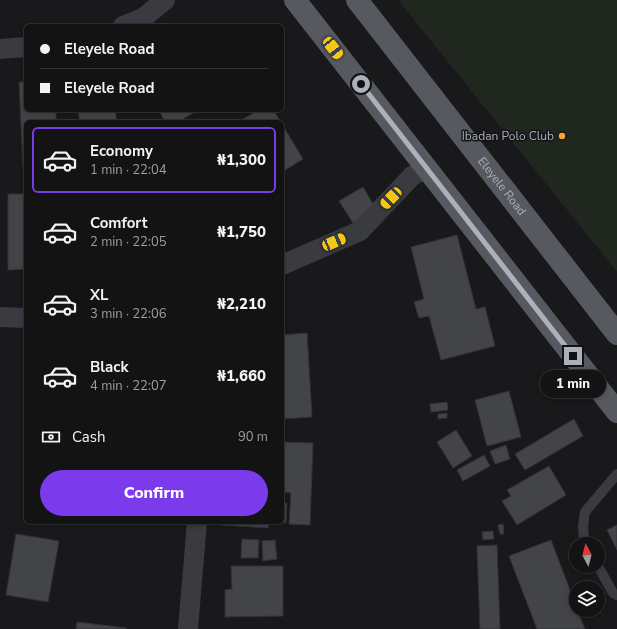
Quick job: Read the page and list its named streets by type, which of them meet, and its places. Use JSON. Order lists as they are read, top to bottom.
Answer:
{
  "streets": {
    "main road": ["Eleyele Road"]
  },
  "places": ["Ibadan Polo Club"],
  "north": "top",
  "page": {
    "banner": ["Eleyele Road", "Eleyele Road"],
    "list": [
      {
        "name": "Economy",
        "note": "1 min · 22:04",
        "value": "₦1,300"
      },
      {
        "name": "Comfort",
        "note": "2 min · 22:05",
        "value": "₦1,750"
      },
      {
        "name": "XL",
        "note": "3 min · 22:06",
        "value": "₦2,210"
      },
      {
        "name": "Black",
        "note": "4 min · 22:07",
        "value": "₦1,660"
      }
    ],
    "bubble": "1 min",
    "pay": ["Cash", "90 m"],
    "buttons": "Confirm"
  }
}
